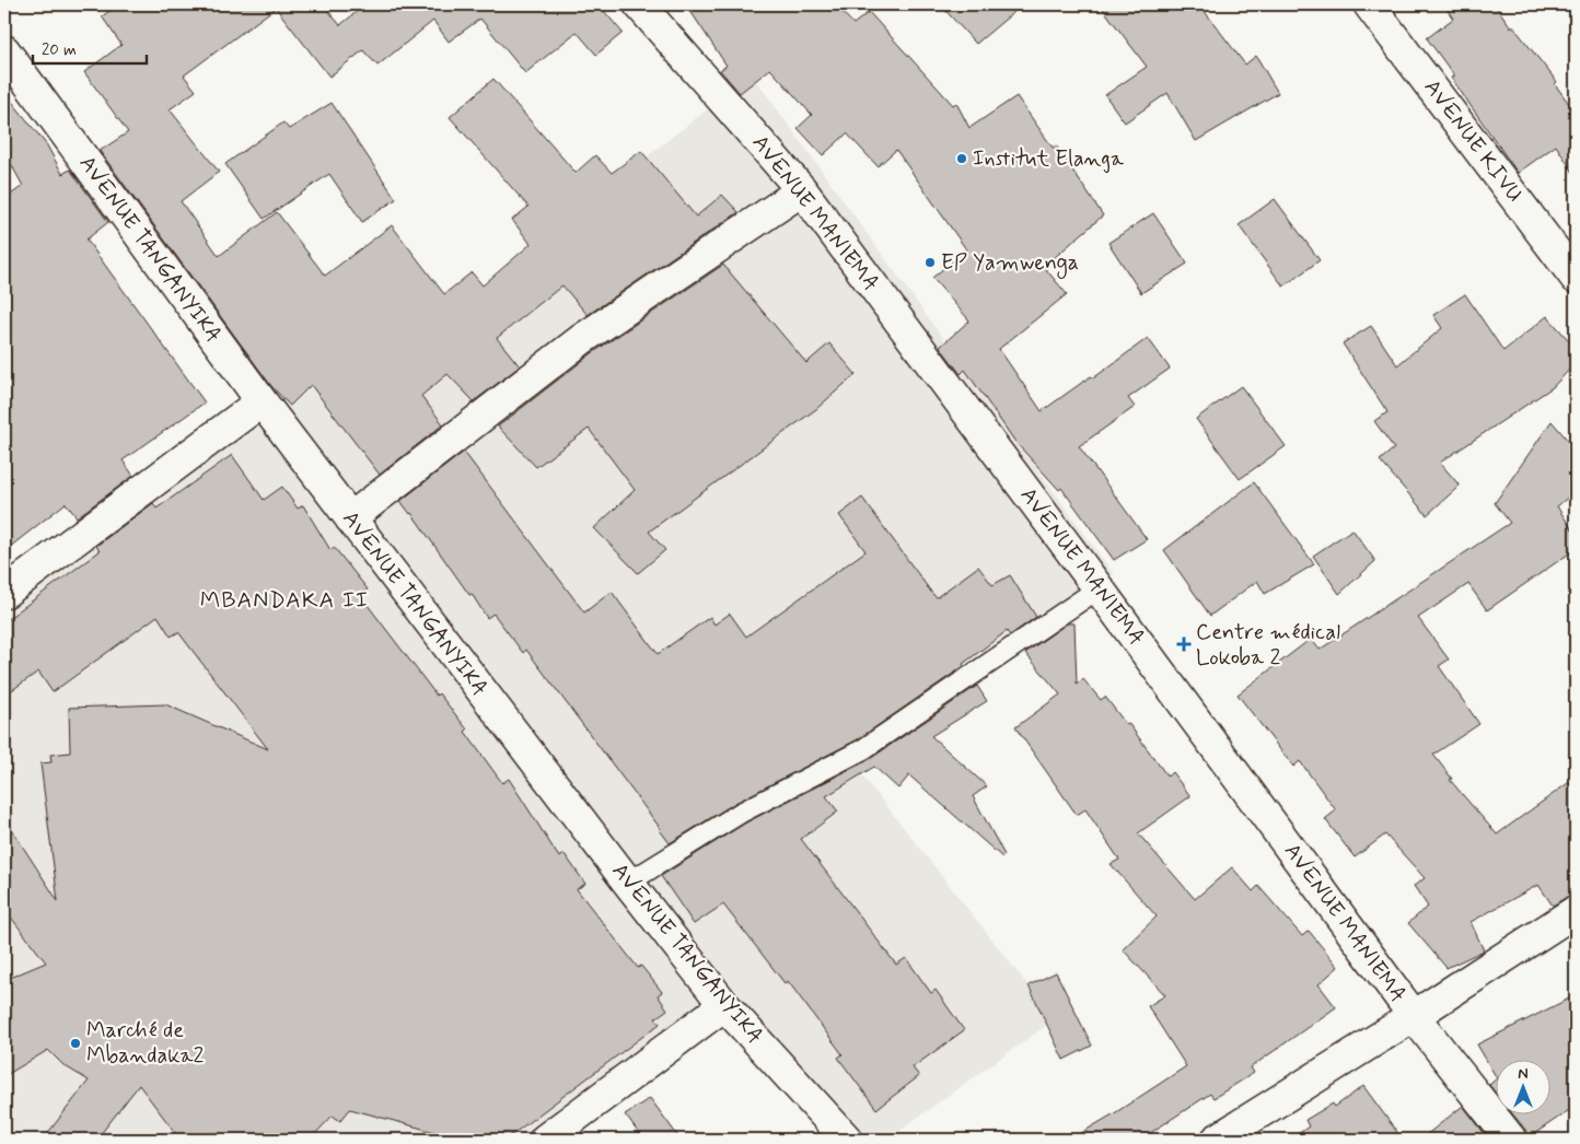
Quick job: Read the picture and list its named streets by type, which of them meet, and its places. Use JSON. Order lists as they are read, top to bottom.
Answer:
{
  "streets": {
    "street": ["AVENUE KIVU", "AVENUE MANIEMA", "AVENUE TANGANYIKA"]
  },
  "districts": ["MBANDAKA II"],
  "places": {
    "other": ["Institut Elanga", "EP Yamwenga", "Marché de Mbandaka2"],
    "health": ["Centre médical Lokoba 2"]
  },
  "scale_bar": "20 m",
  "north": "top"
}
